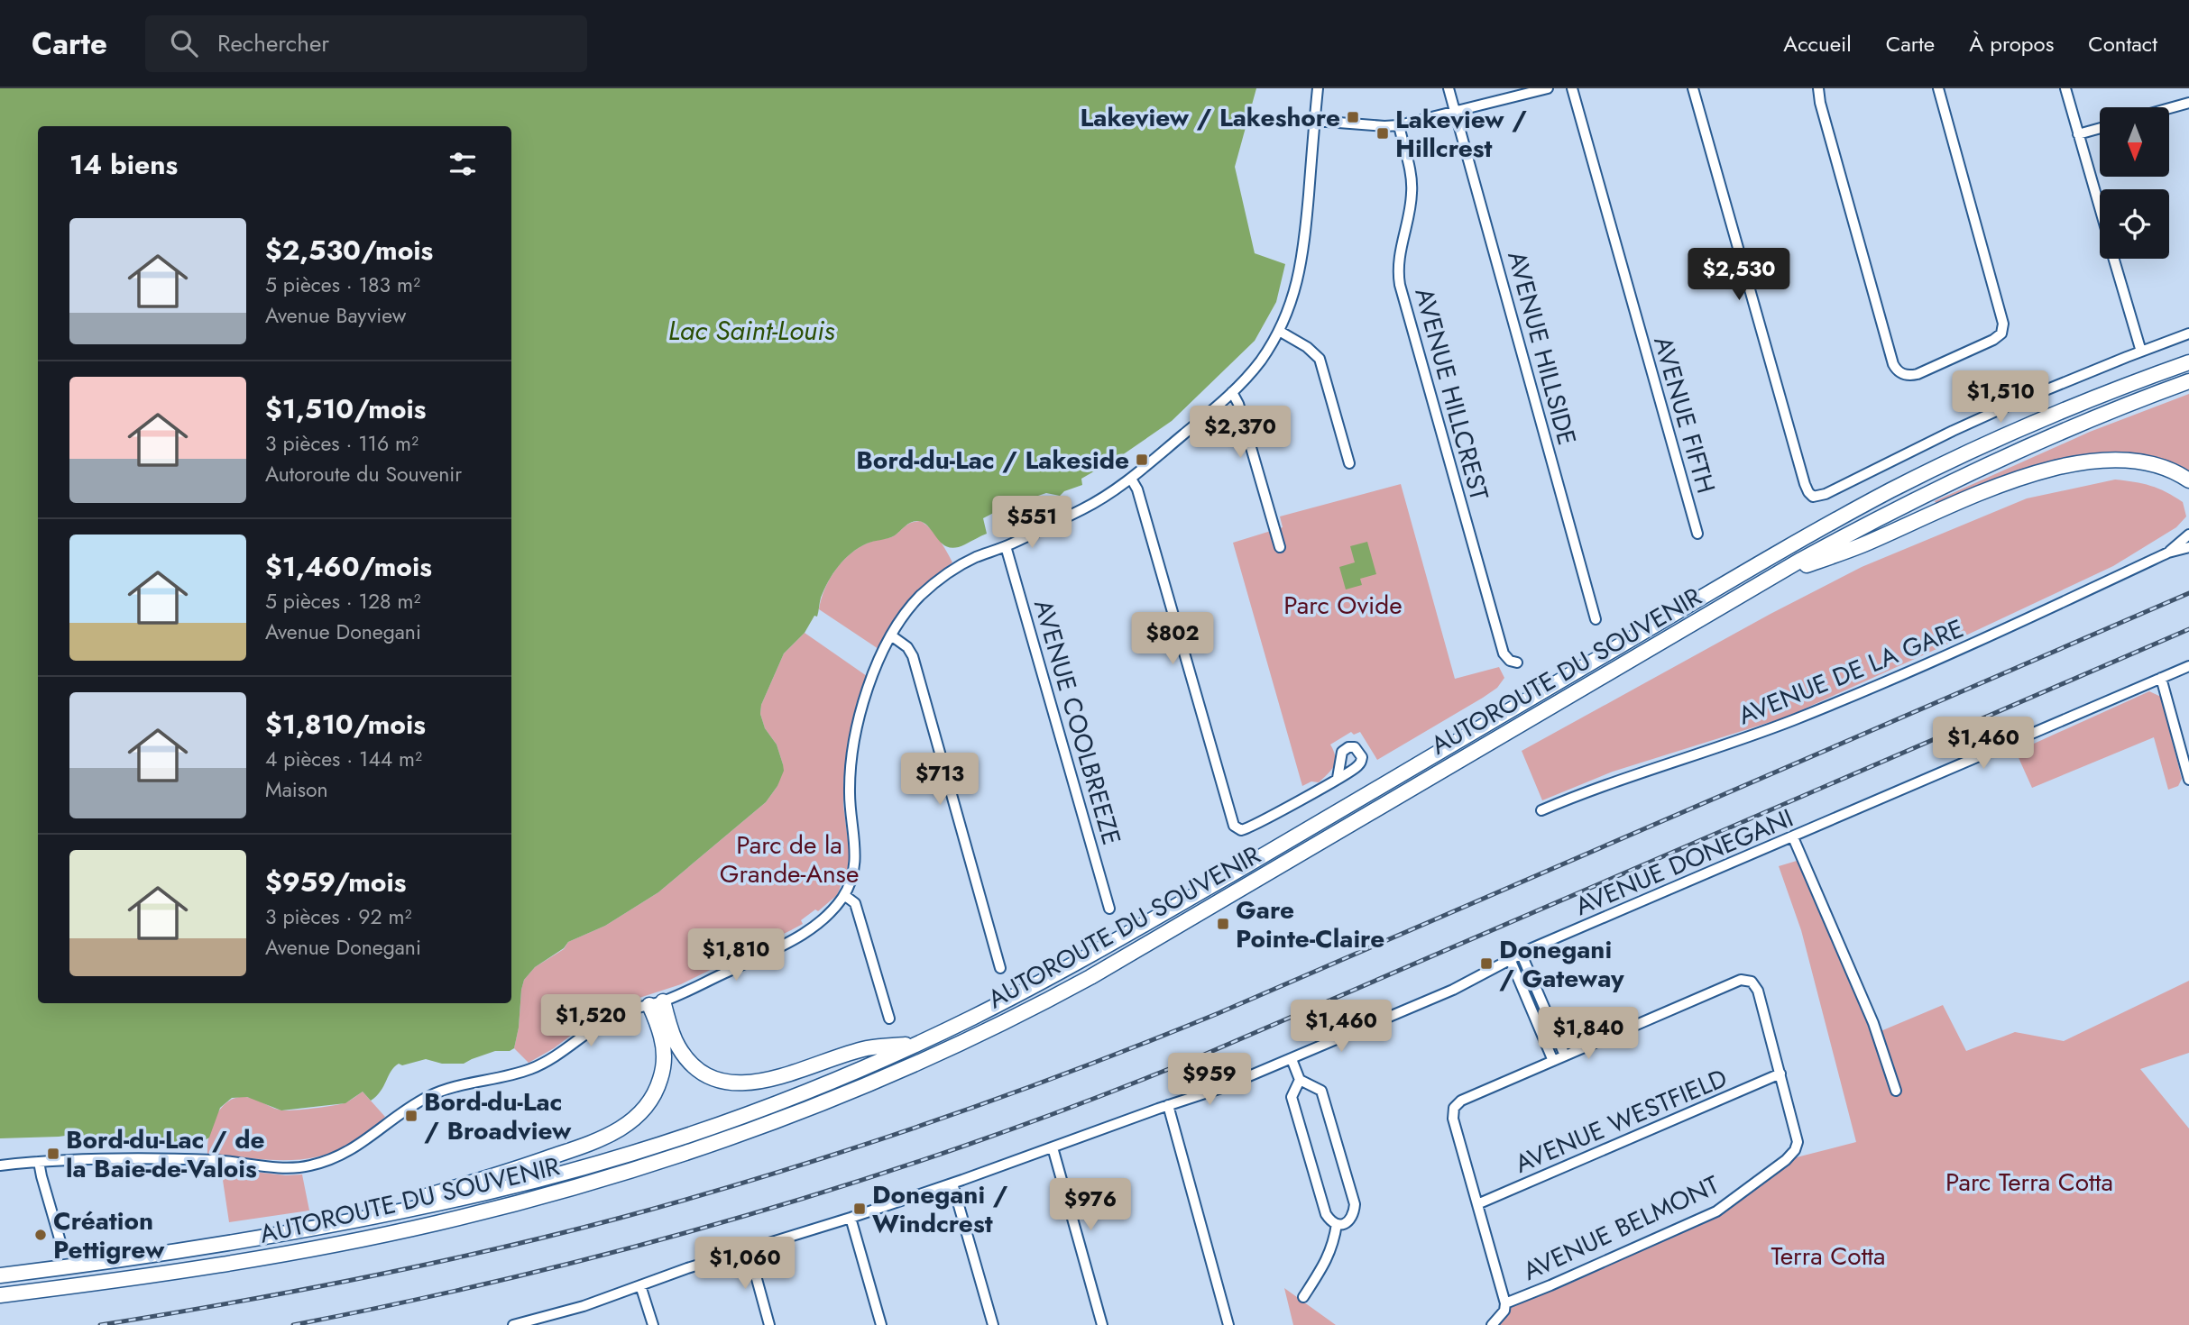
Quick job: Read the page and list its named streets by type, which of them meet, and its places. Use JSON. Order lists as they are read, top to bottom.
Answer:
{
  "streets": {
    "highway": ["AUTOROUTE DU SOUVENIR"],
    "street": [
      "AVENUE HILLSIDE",
      "AVENUE HILLCREST",
      "AVENUE FIFTH",
      "AVENUE DE LA GARE",
      "AVENUE COOLBREEZE",
      "AVENUE DONEGANI",
      "AVENUE WESTFIELD",
      "AVENUE BELMONT"
    ]
  },
  "crossings": [
    ["AVENUE WESTFIELD", "AVENUE BELMONT"]
  ],
  "water": ["Lac Saint-Louis"],
  "parks": [
    "Parc Ovide",
    "Parc de la Grande-Anse",
    "Parc Terra Cotta",
    "Terra Cotta"
  ],
  "places": {
    "transit": [
      "Lakeview / Lakeshore",
      "Lakeview / Hillcrest",
      "Bord-du-Lac / Lakeside",
      "Gare Pointe-Claire",
      "Donegani / Gateway",
      "Bord-du-Lac / Broadview",
      "Bord-du-Lac / de la Baie-de-Valois",
      "Donegani / Windcrest"
    ],
    "other": ["Création Pettigrew"]
  },
  "north": "bottom",
  "page": {
    "header": "Carte",
    "search": "Rechercher",
    "nav": [
      "Accueil",
      "Carte",
      "À propos",
      "Contact"
    ],
    "heading": "14 biens",
    "list": [
      {
        "name": "$2,530/mois",
        "note": "5 pièces · 183 m² · Avenue Bayview"
      },
      {
        "name": "$1,510/mois",
        "note": "3 pièces · 116 m² · Autoroute du Souvenir"
      },
      {
        "name": "$1,460/mois",
        "note": "5 pièces · 128 m² · Avenue Donegani"
      },
      {
        "name": "$1,810/mois",
        "note": "4 pièces · 144 m² · Maison"
      },
      {
        "name": "$959/mois",
        "note": "3 pièces · 92 m² · Avenue Donegani"
      }
    ],
    "price": [
      "$2,530",
      "$1,510",
      "$2,370",
      "$551",
      "$802",
      "$1,460",
      "$713",
      "$1,810",
      "$1,520",
      "$1,460",
      "$1,840",
      "$959",
      "$976",
      "$1,060"
    ]
  }
}
